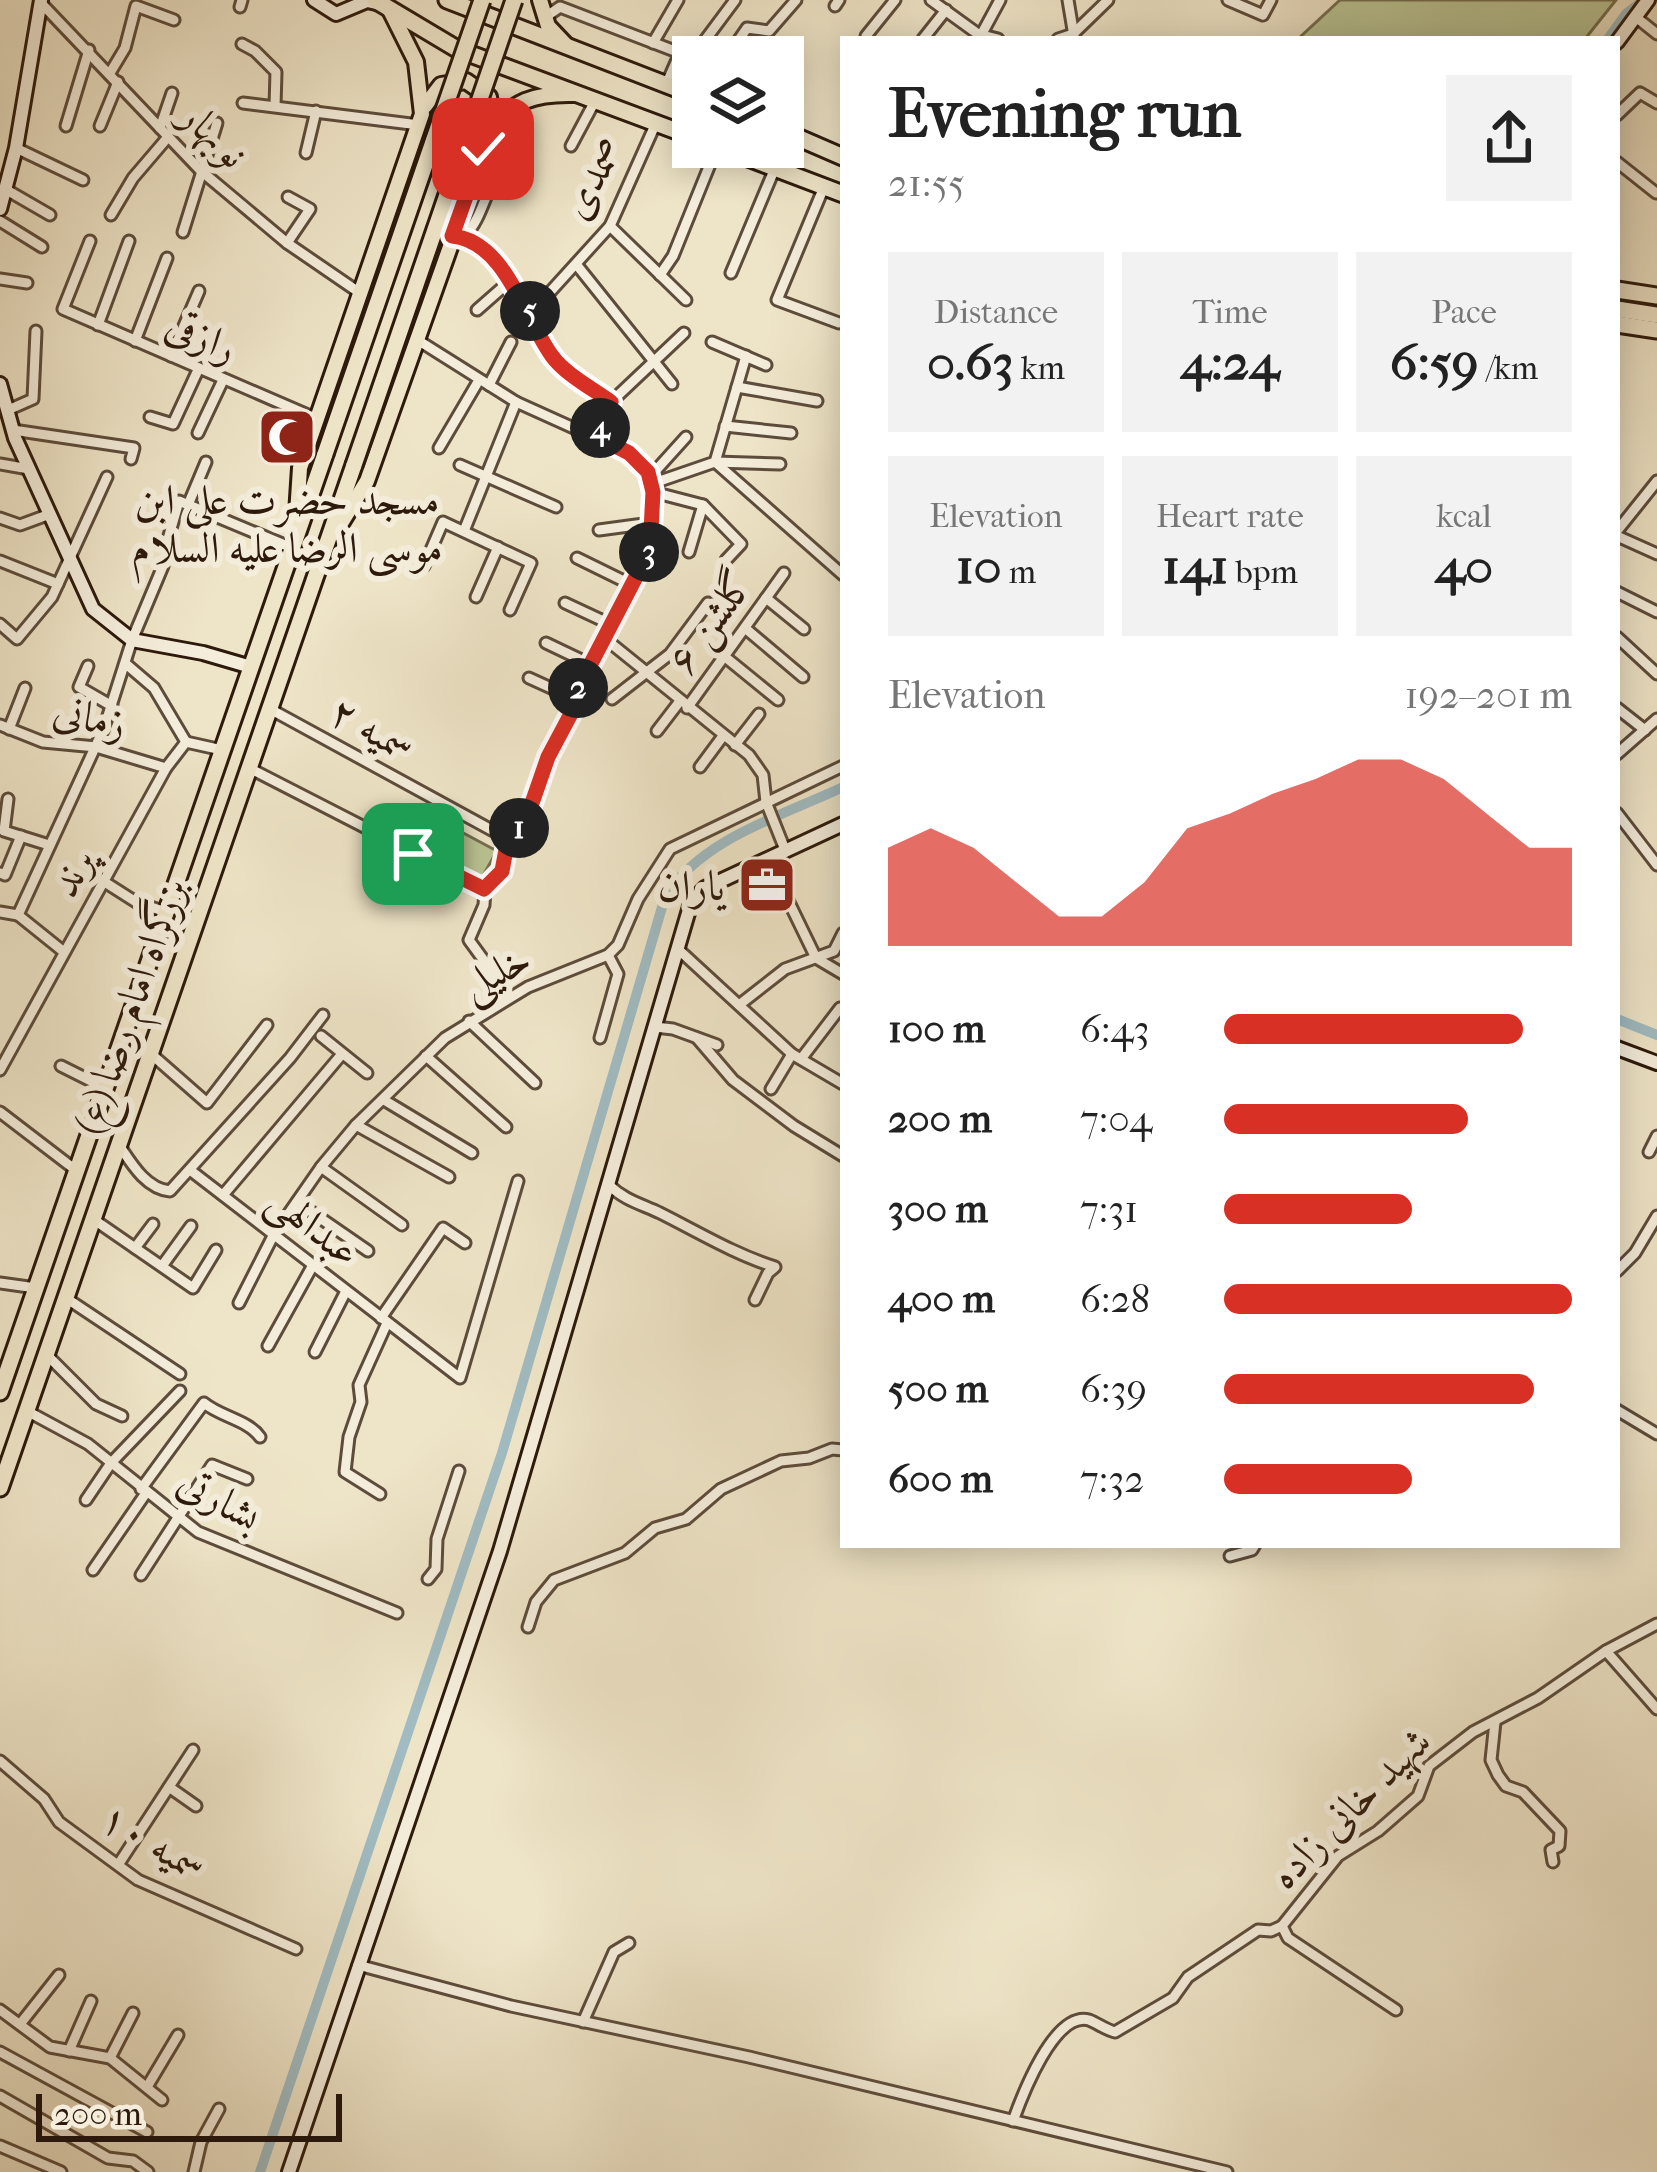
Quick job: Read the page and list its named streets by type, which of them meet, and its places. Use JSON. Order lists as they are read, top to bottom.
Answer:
{
  "streets": {
    "highway": ["بزرگراه امام رضا (ع)"],
    "street": [
      "نوبهار",
      "صمدی",
      "رازقی",
      "گلشن ۶",
      "زمانی",
      "سمیه ۲",
      "پرند",
      "خلیلی",
      "عبدالهی",
      "بشارتی",
      "شهید خانی زاده",
      "سمیه ۱۰"
    ]
  },
  "crossings": [
    ["نوبهار", "بزرگراه امام رضا (ع)"],
    ["رازقی", "بزرگراه امام رضا (ع)"],
    ["زمانی", "پرند"],
    ["سمیه ۲", "بزرگراه امام رضا (ع)"],
    ["خلیلی", "عبدالهی"],
    ["بزرگراه امام رضا (ع)", "بشارتی"]
  ],
  "places": {
    "mosque": ["مسجد حضرت علی ابن موسی الرضا علیه السلام"],
    "office": ["یاران"]
  },
  "scale_bar": "200 m",
  "page": {
    "heading": ["Evening run", "21:55"],
    "stats": [
      ["Distance", "0.63 km"],
      ["Time", "4:24"],
      ["Pace", "6:59 /km"],
      ["Elevation", "10 m"],
      ["Heart rate", "141 bpm"],
      ["kcal", "40"]
    ],
    "pins": [
      "5",
      "4",
      "3",
      "2",
      "1"
    ],
    "chart": ["Elevation", "192–201 m"],
    "list": [
      {
        "name": "100 m",
        "note": "6:43"
      },
      {
        "name": "200 m",
        "note": "7:04"
      },
      {
        "name": "300 m",
        "note": "7:31"
      },
      {
        "name": "400 m",
        "note": "6:28"
      },
      {
        "name": "500 m",
        "note": "6:39"
      },
      {
        "name": "600 m",
        "note": "7:32"
      }
    ],
    "scale": "200 m"
  }
}
